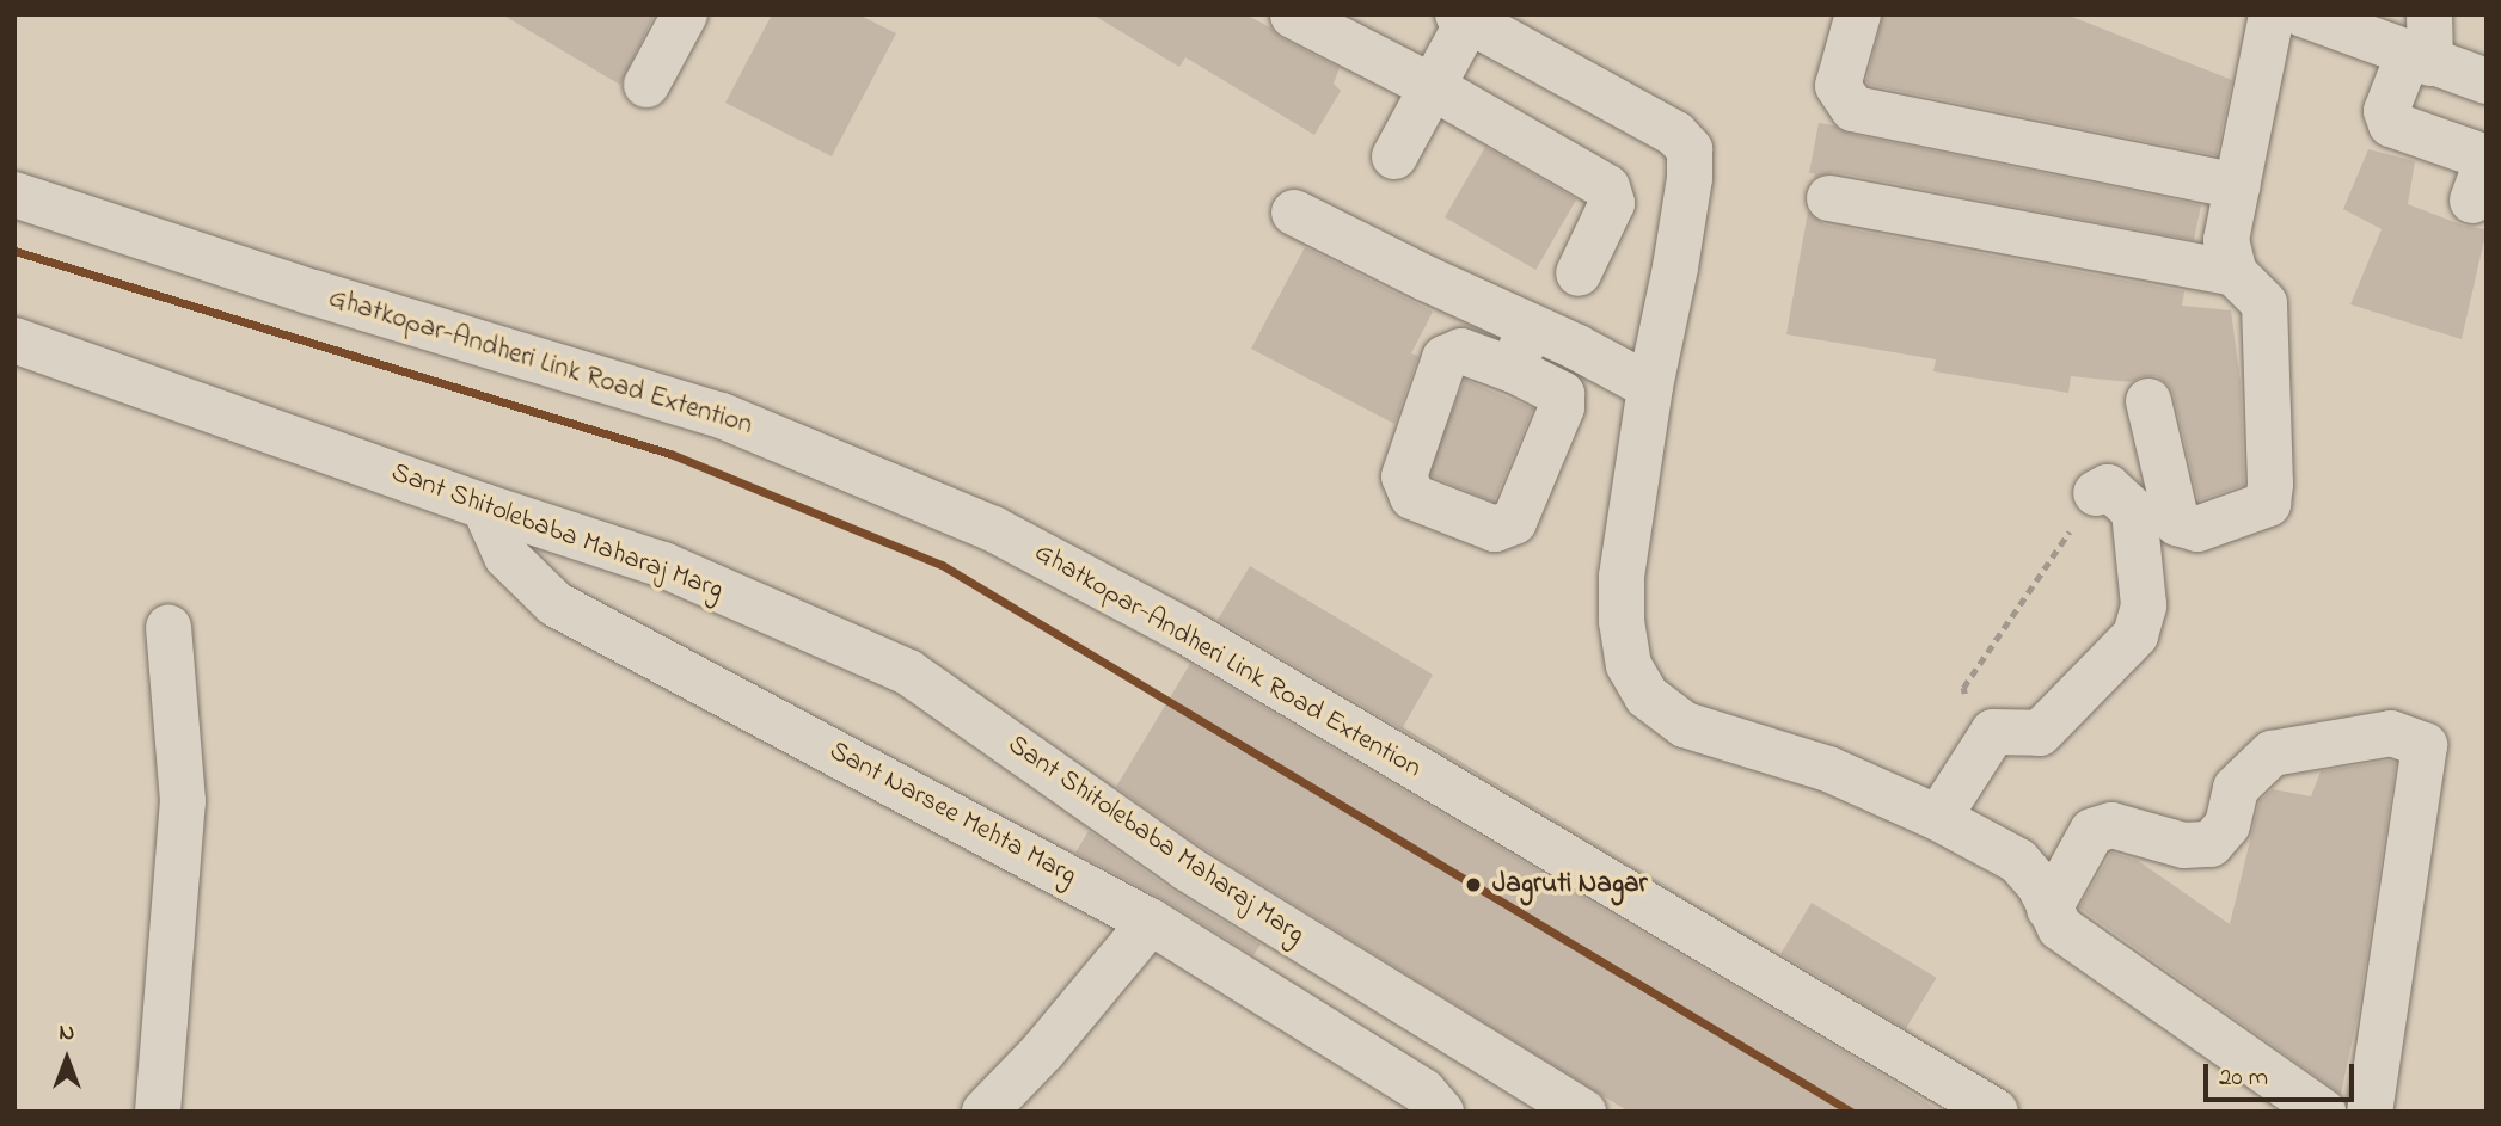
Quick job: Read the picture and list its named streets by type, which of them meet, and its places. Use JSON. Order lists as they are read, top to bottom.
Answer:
{
  "streets": {
    "street": ["Ghatkopar-Andheri Link Road Extention", "Sant Shitolebaba Maharaj Marg", "Sant Narsee Mehta Marg"]
  },
  "crossings": [
    ["Sant Shitolebaba Maharaj Marg", "Sant Narsee Mehta Marg"]
  ],
  "places": ["Jagruti Nagar"],
  "scale_bar": "20 m",
  "north": "top"
}
